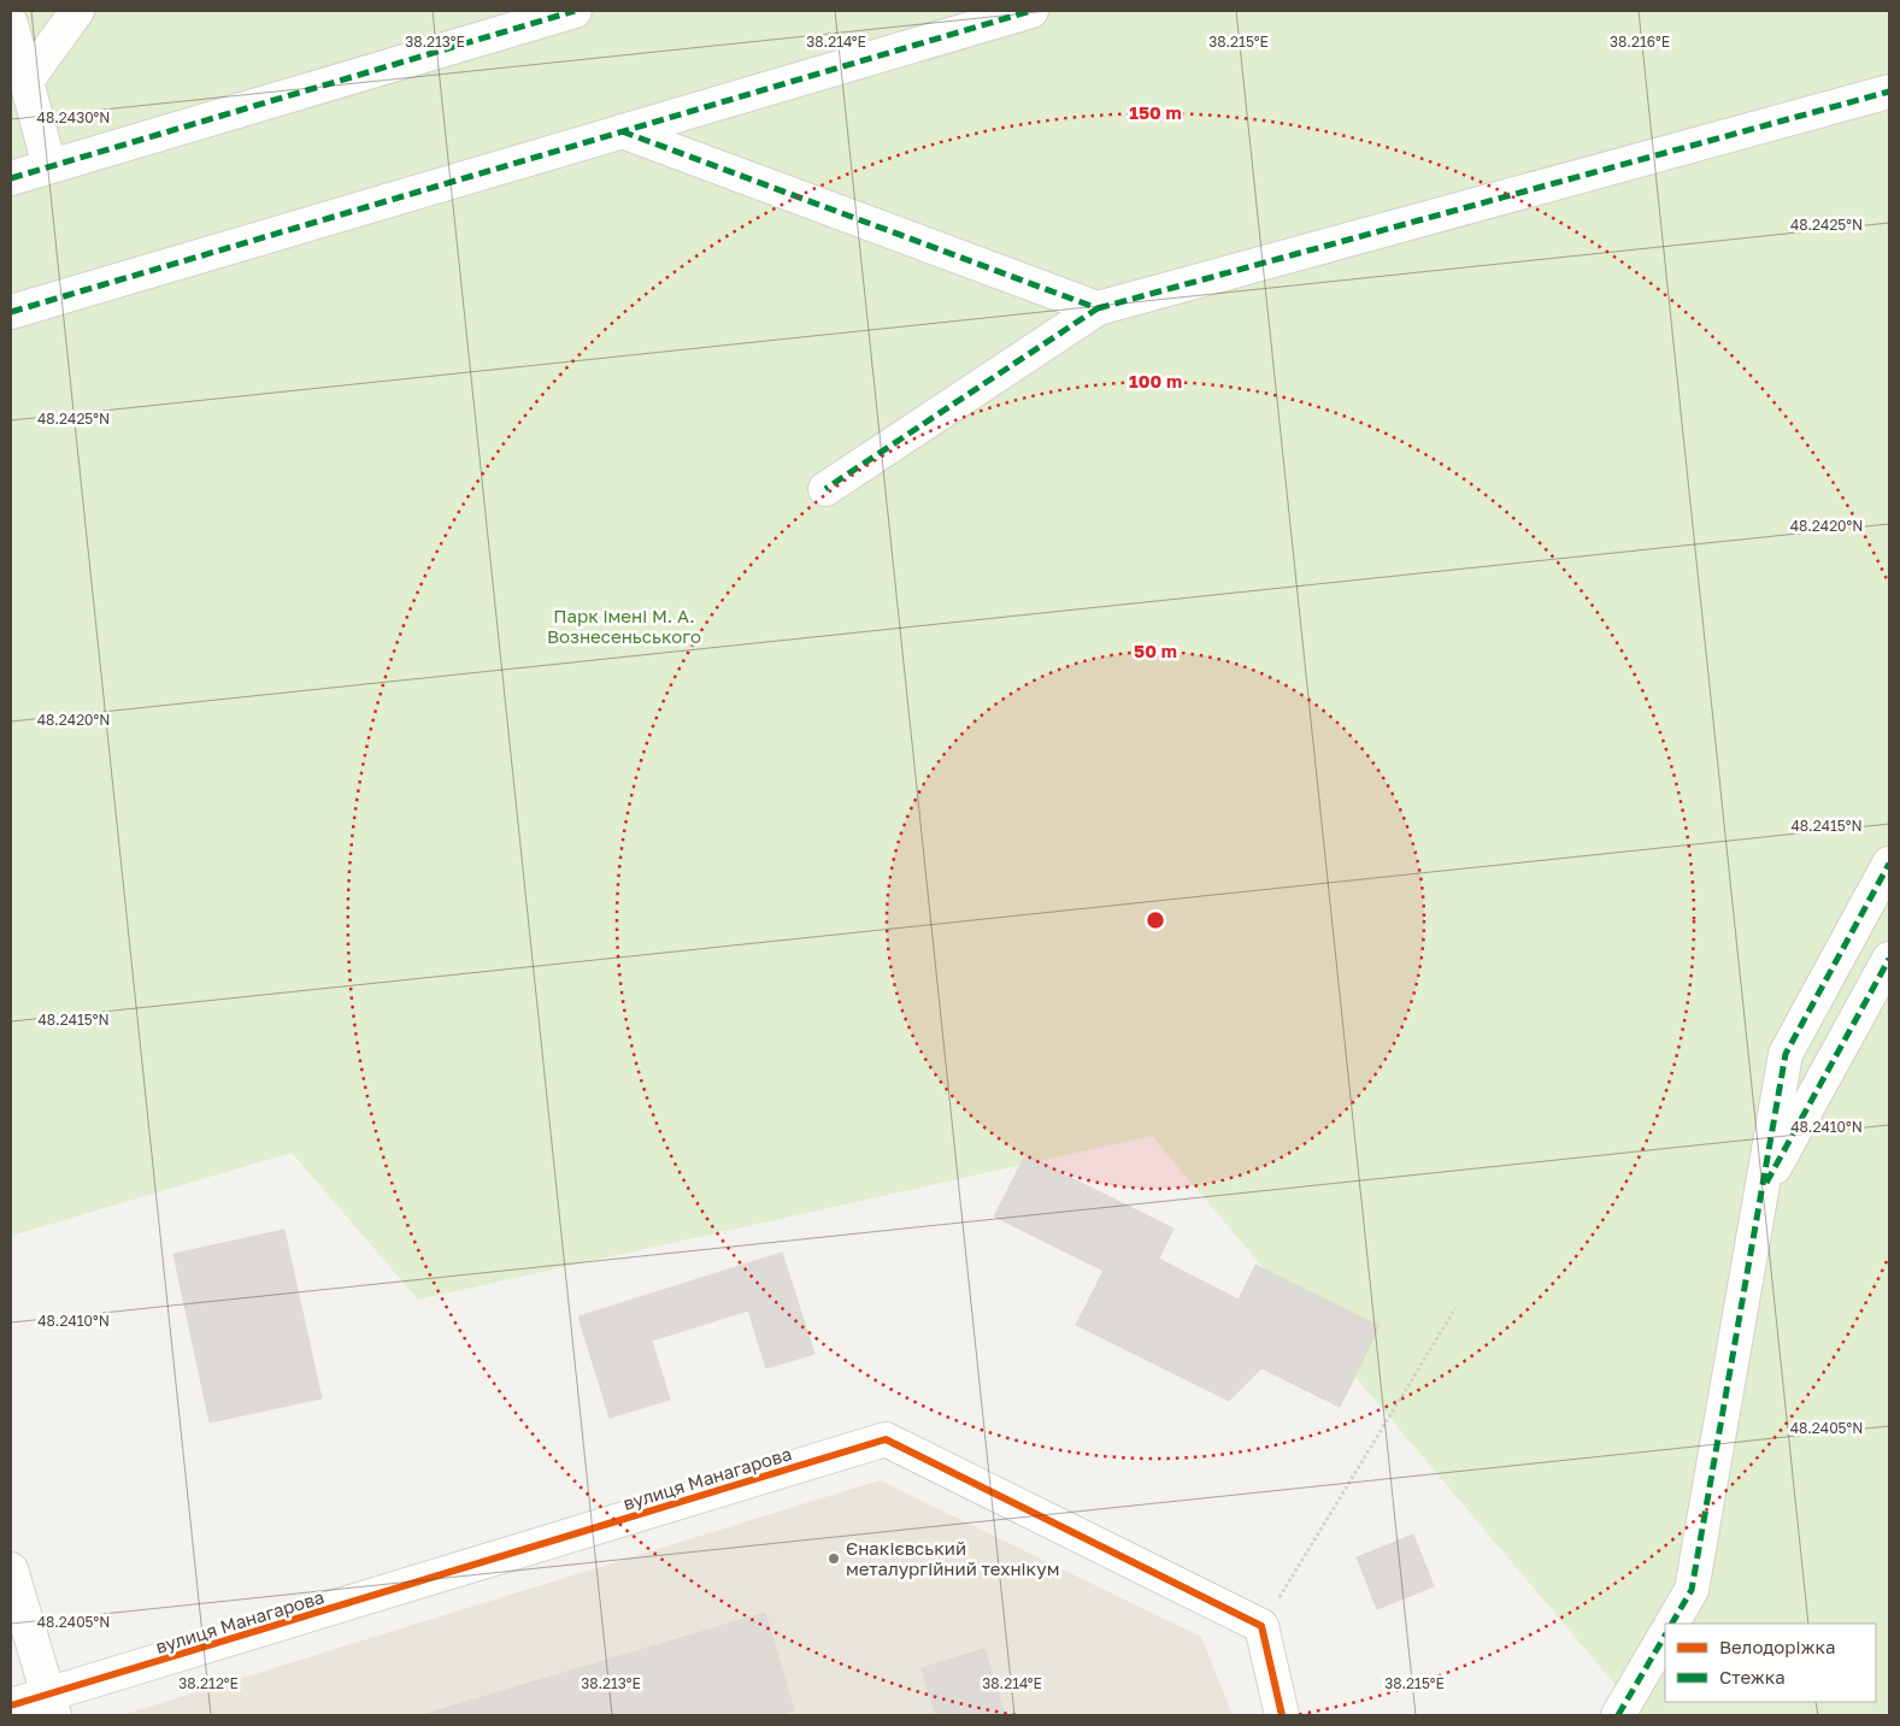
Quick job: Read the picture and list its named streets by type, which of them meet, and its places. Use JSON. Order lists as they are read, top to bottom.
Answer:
{
  "streets": {
    "street": ["вулиця Манагарова"]
  },
  "parks": ["Парк імені М. А. Вознесеньського"],
  "places": ["Єнакієвський металургійний технікум"],
  "legend": ["Велодоріжка", "Стежка"],
  "coordinates": [
    "38.213°E",
    "38.214°E",
    "38.215°E",
    "38.216°E",
    "48.2430°N",
    "48.2425°N",
    "48.2420°N",
    "48.2415°N",
    "48.2410°N",
    "48.2405°N",
    "38.212°E"
  ],
  "rings": ["150 m", "100 m", "50 m"]
}
